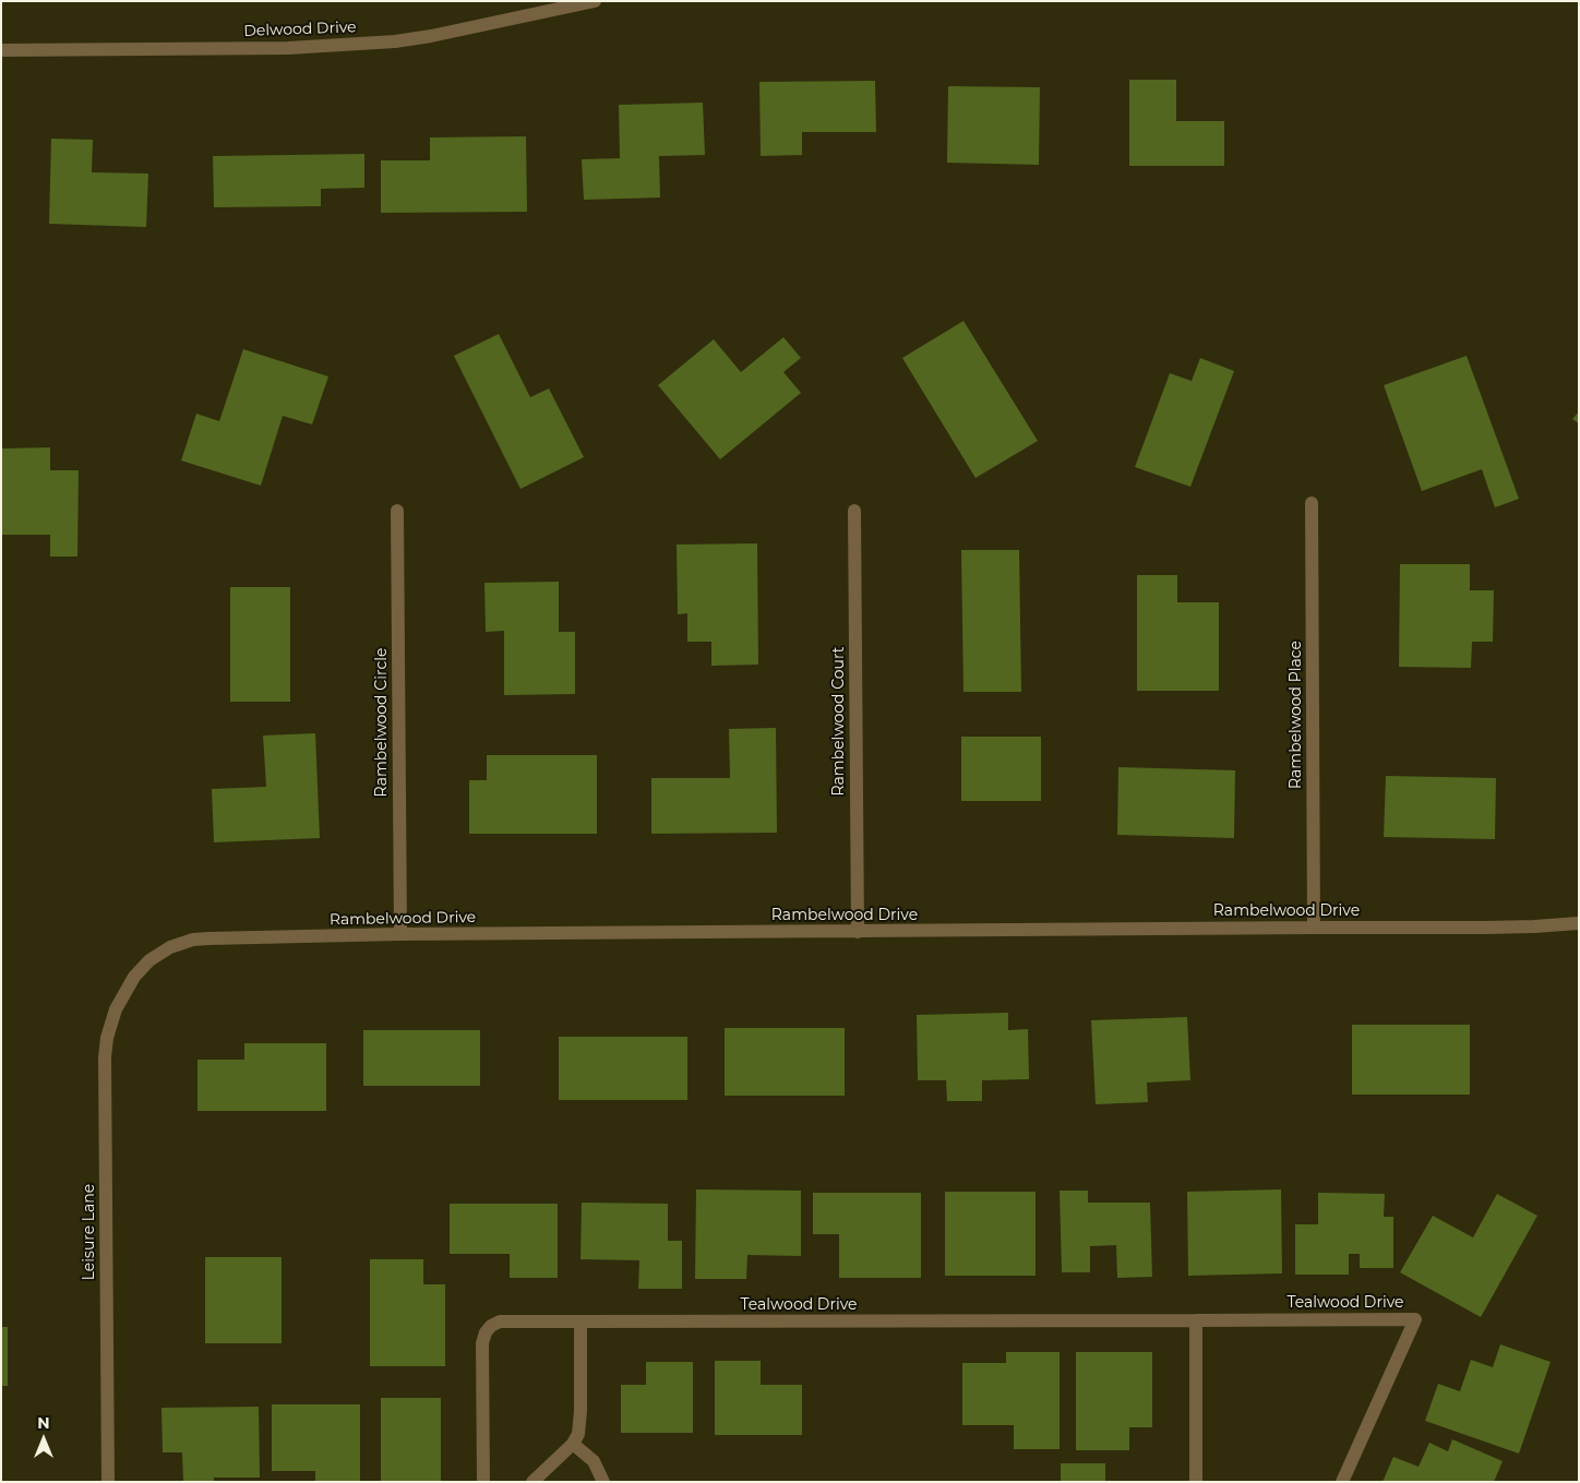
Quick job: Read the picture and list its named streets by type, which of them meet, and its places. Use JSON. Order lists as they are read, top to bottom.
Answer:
{
  "streets": {
    "street": [
      "Delwood Drive",
      "Rambelwood Place",
      "Rambelwood Court",
      "Rambelwood Circle",
      "Rambelwood Drive",
      "Leisure Lane",
      "Tealwood Drive"
    ]
  },
  "crossings": [
    ["Rambelwood Place", "Rambelwood Drive"],
    ["Rambelwood Court", "Rambelwood Drive"],
    ["Rambelwood Circle", "Rambelwood Drive"],
    ["Rambelwood Drive", "Leisure Lane"]
  ],
  "north": "top"
}
